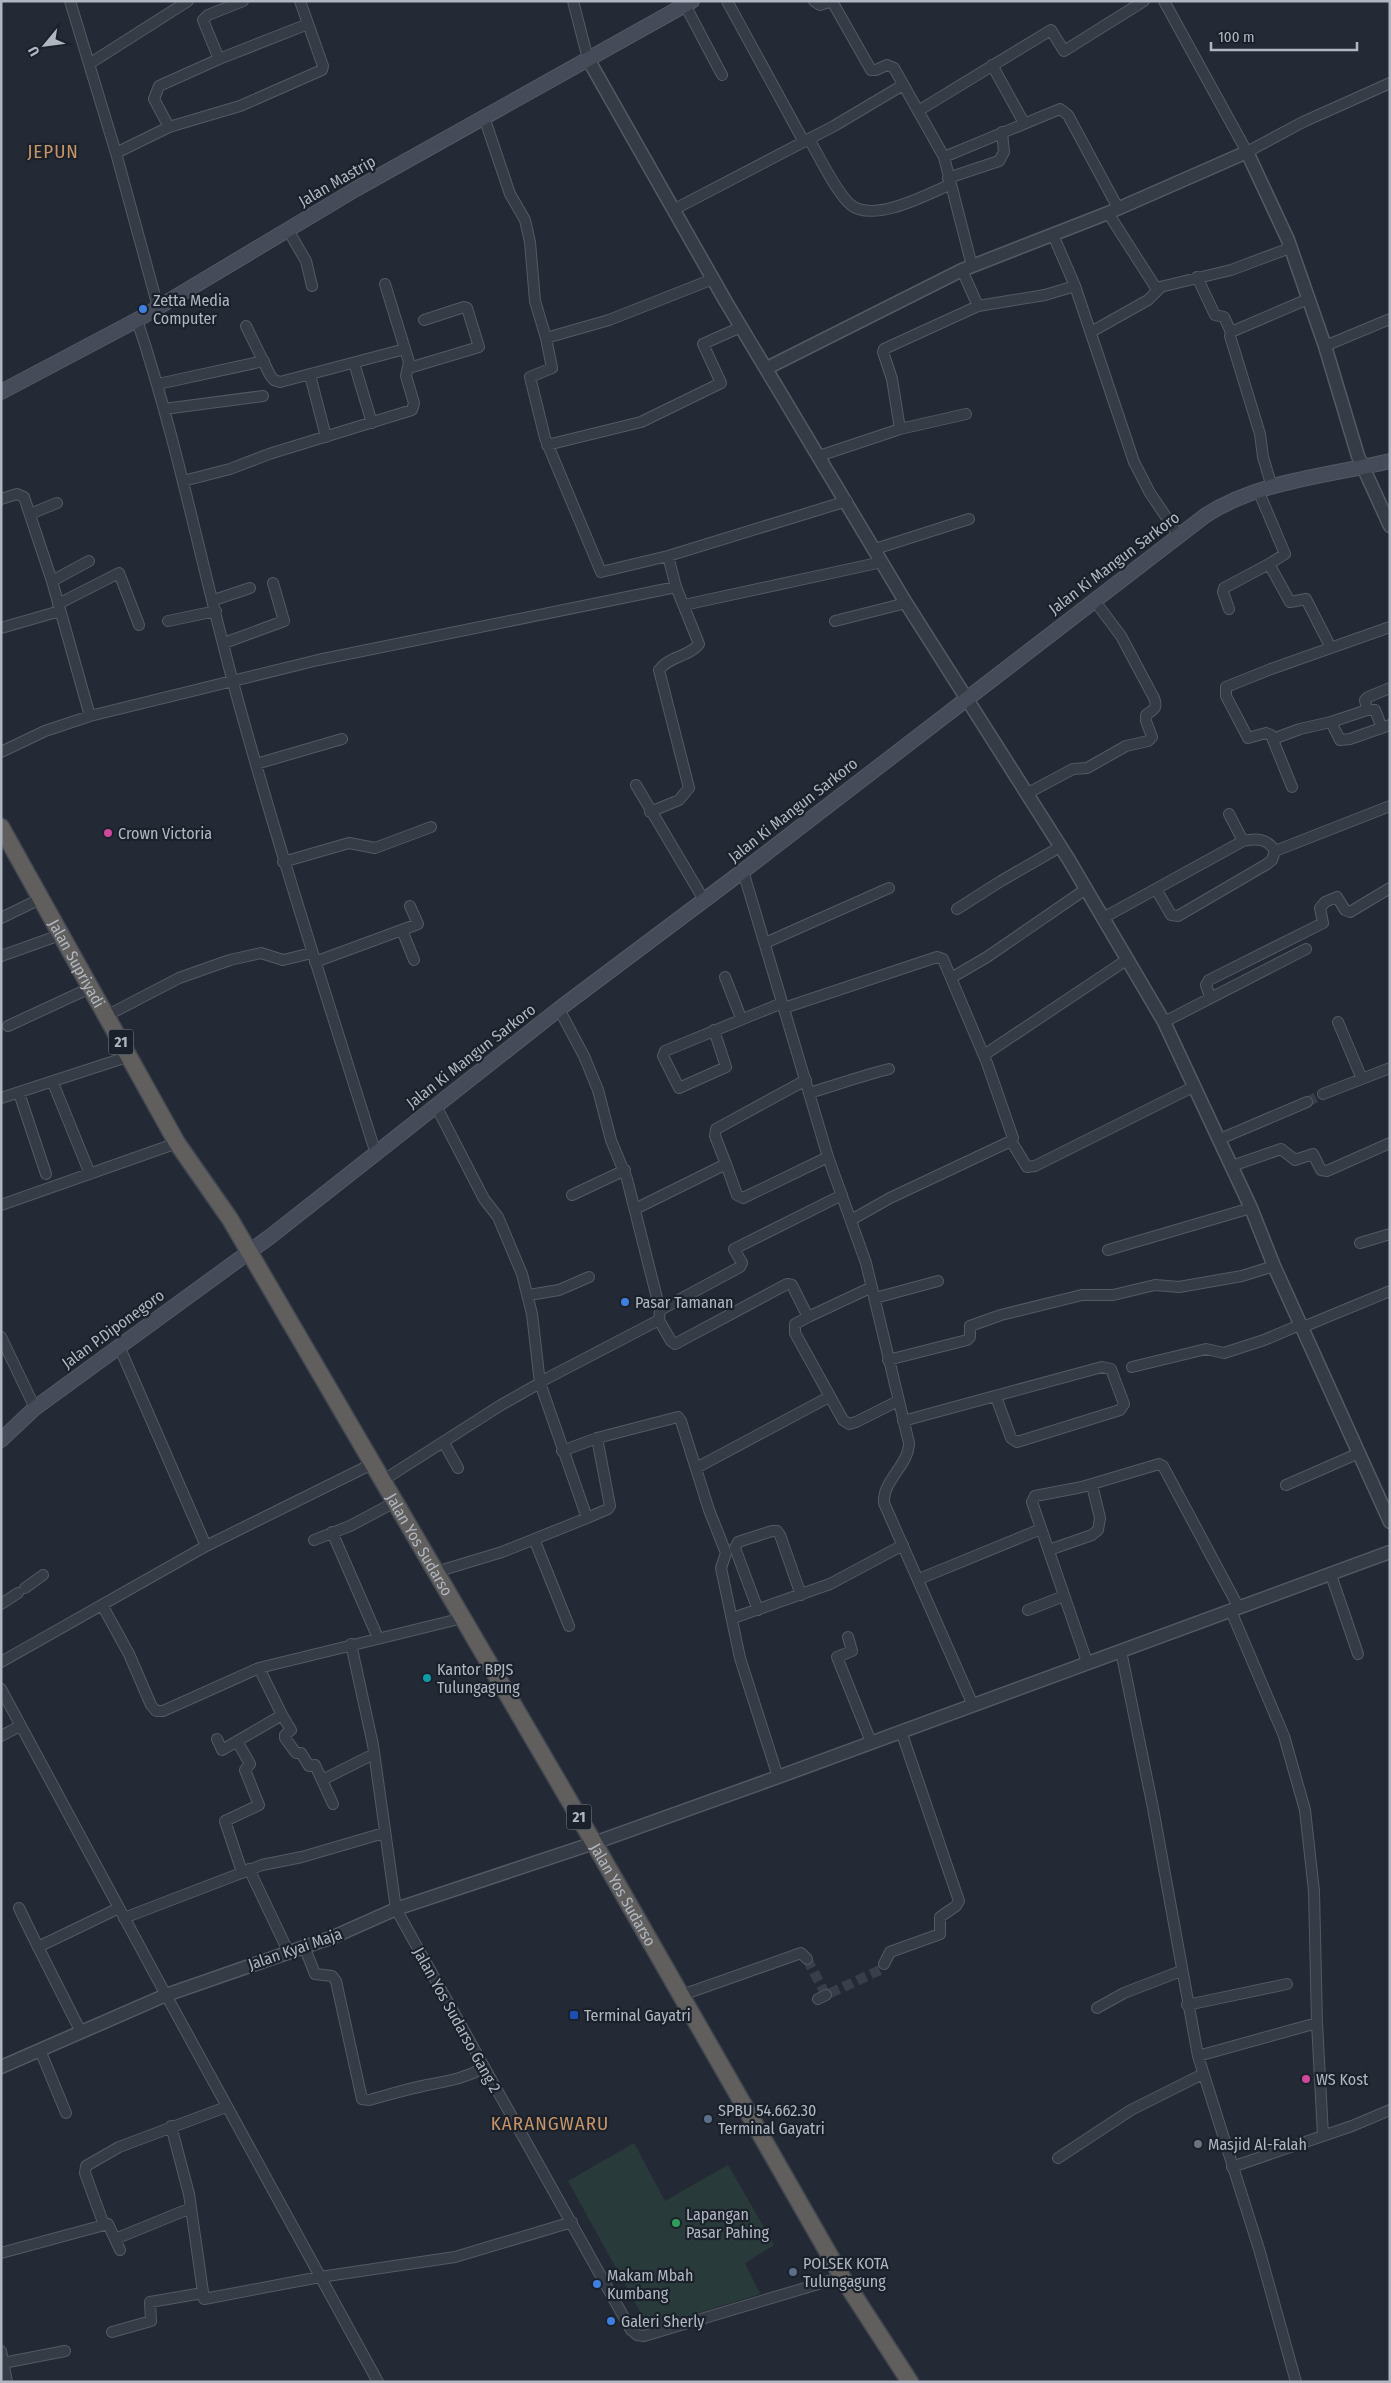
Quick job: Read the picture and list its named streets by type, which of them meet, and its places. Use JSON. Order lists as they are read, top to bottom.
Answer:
{
  "streets": {
    "highway": ["Jalan Supriyadi", "21", "Jalan Yos Sudarso"],
    "main road": ["Jalan Mastrip", "Jalan Ki Mangun Sarkoro", "Jalan P.Diponegoro"],
    "street": ["Jalan Kyai Maja", "Jalan Yos Sudarso Gang 2"]
  },
  "crossings": [
    ["Jalan Ki Mangun Sarkoro", "Jalan Supriyadi"],
    ["Jalan Ki Mangun Sarkoro", "Jalan P.Diponegoro"],
    ["Jalan Ki Mangun Sarkoro", "Jalan Yos Sudarso"],
    ["Jalan Supriyadi", "Jalan P.Diponegoro"],
    ["Jalan Supriyadi", "Jalan Yos Sudarso"],
    ["Jalan P.Diponegoro", "Jalan Yos Sudarso"],
    ["Jalan Yos Sudarso", "Jalan Kyai Maja"],
    ["Jalan Yos Sudarso", "Jalan Yos Sudarso Gang 2"],
    ["Jalan Kyai Maja", "Jalan Yos Sudarso Gang 2"]
  ],
  "districts": ["JEPUN", "KARANGWARU"],
  "places": {
    "other": [
      "Zetta Media Computer",
      "Crown Victoria",
      "Pasar Tamanan",
      "Kantor BPJS Tulungagung",
      "WS Kost",
      "SPBU 54.662.30 Terminal Gayatri",
      "Masjid Al-Falah",
      "Lapangan Pasar Pahing",
      "POLSEK KOTA Tulungagung",
      "Makam Mbah Kumbang",
      "Galeri Sherly"
    ],
    "transit": ["Terminal Gayatri"]
  },
  "scale_bar": "100 m",
  "north": "bottom left"
}
